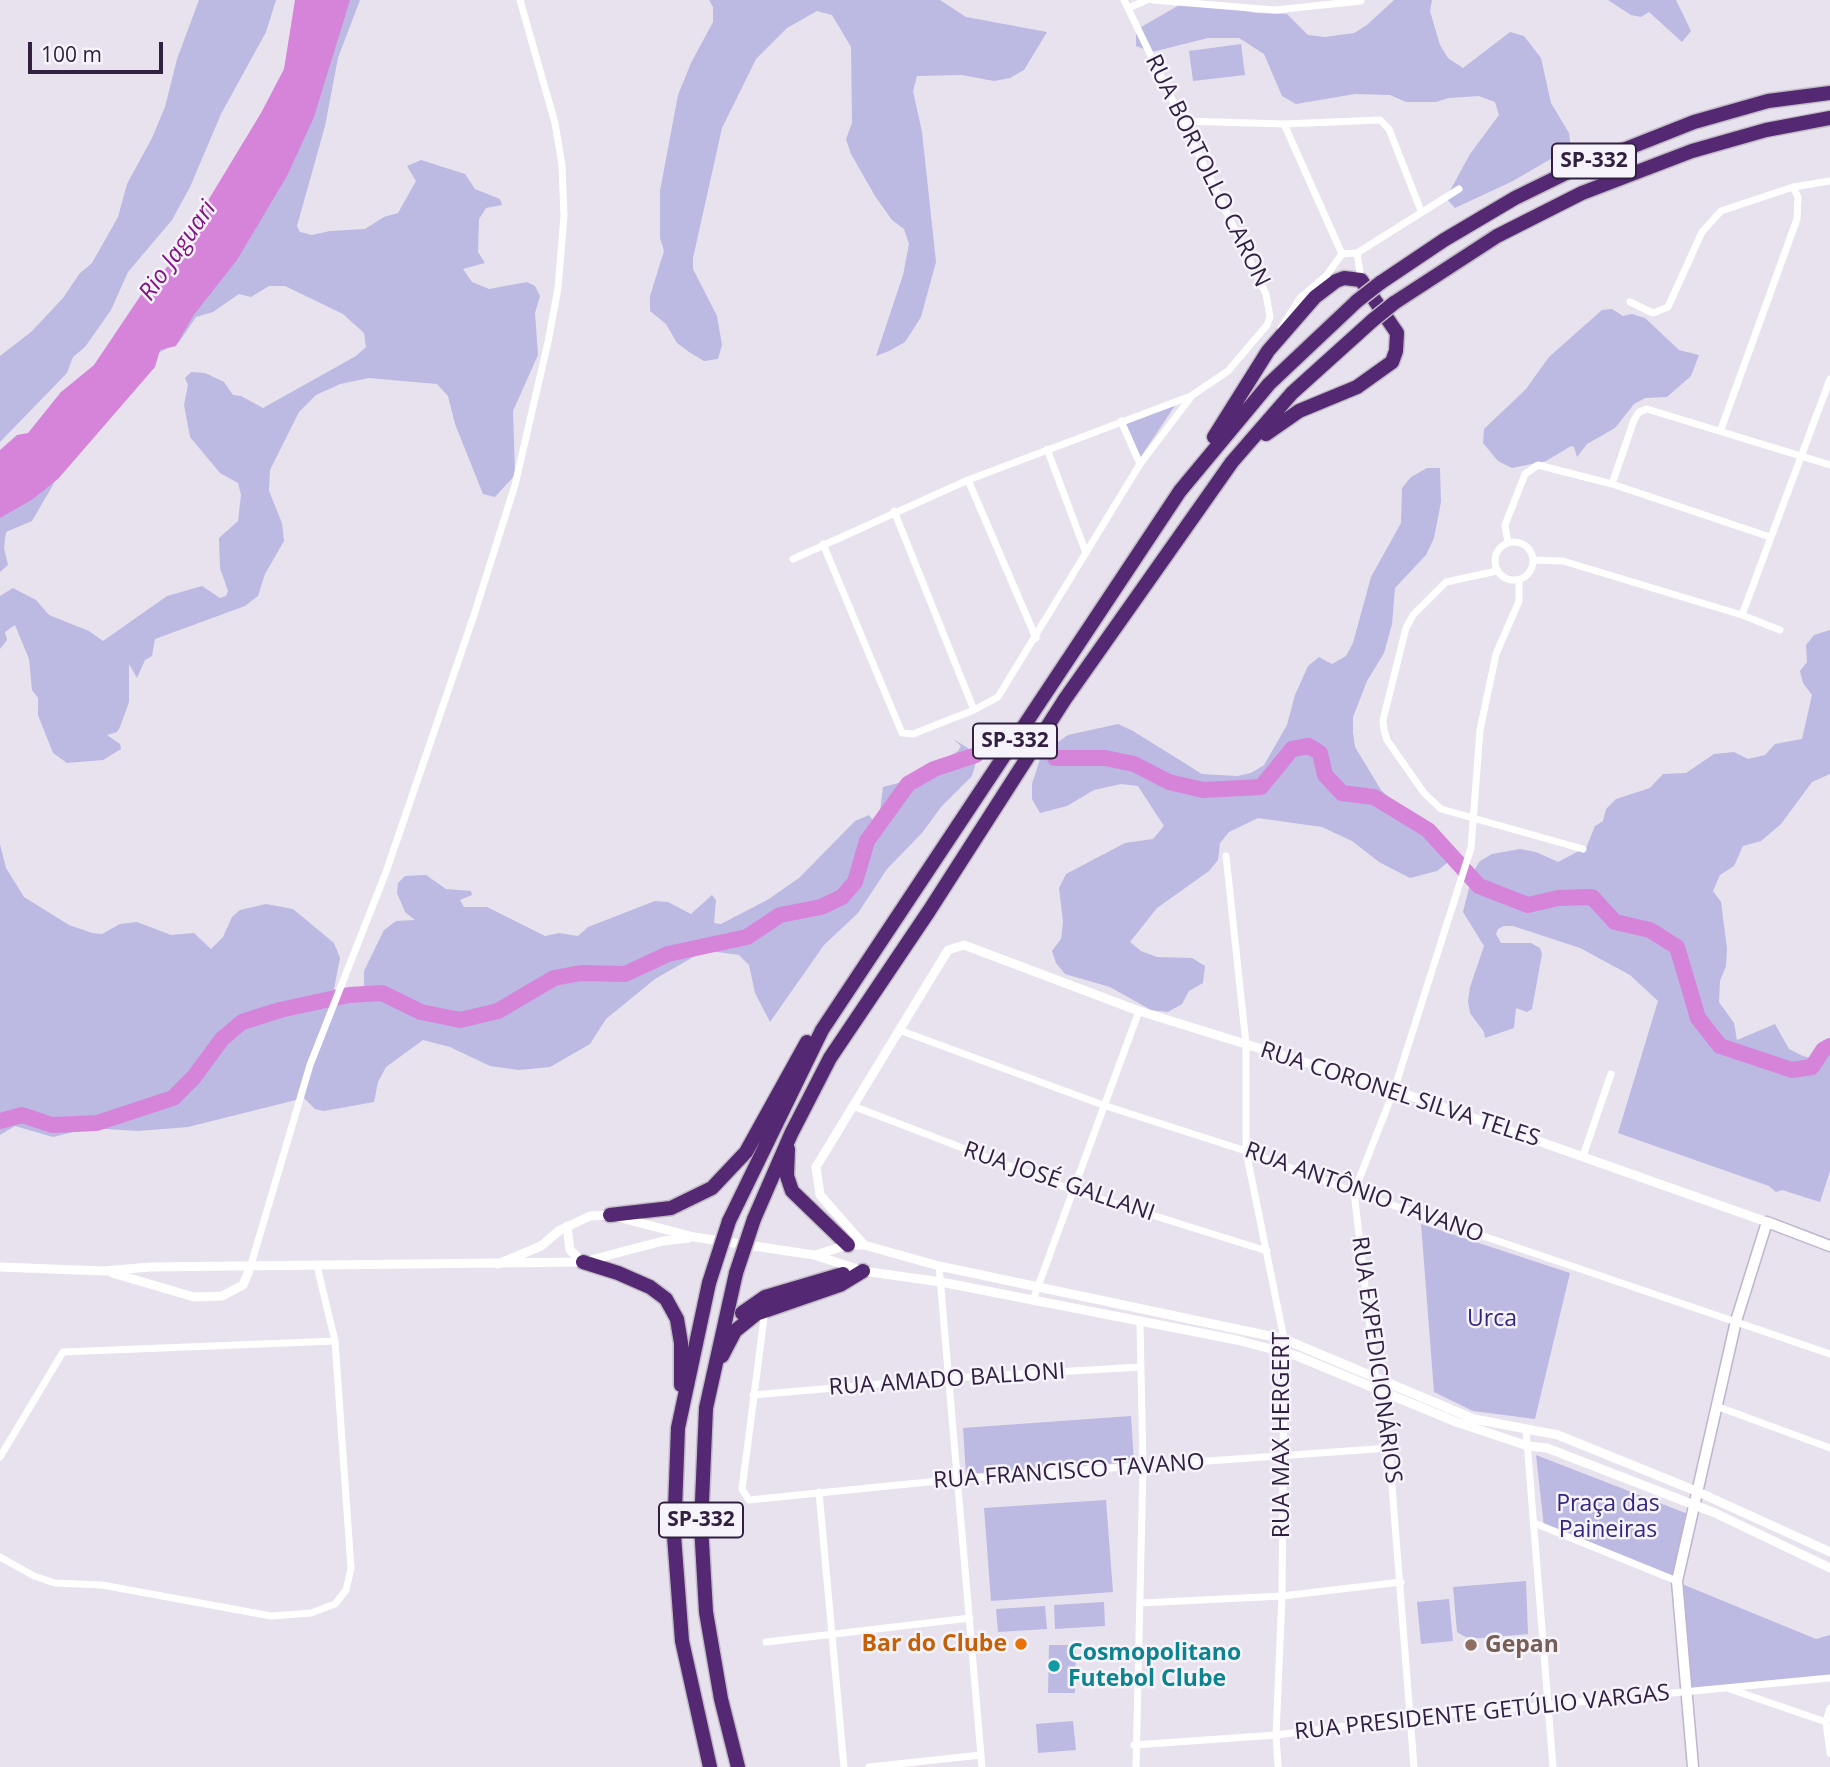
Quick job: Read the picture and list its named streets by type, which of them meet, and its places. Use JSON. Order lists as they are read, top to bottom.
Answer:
{
  "streets": {
    "highway": ["SP-332"],
    "main road": ["RUA CORONEL SILVA TELES"],
    "street": [
      "RUA BORTOLLO CARON",
      "RUA JOSÉ GALLANI",
      "RUA ANTÔNIO TAVANO",
      "RUA EXPEDICIONÁRIOS",
      "RUA AMADO BALLONI",
      "RUA MAX HERGERT",
      "RUA FRANCISCO TAVANO",
      "RUA PRESIDENTE GETÚLIO VARGAS"
    ]
  },
  "crossings": [
    ["RUA CORONEL SILVA TELES", "RUA ANTÔNIO TAVANO"],
    ["RUA CORONEL SILVA TELES", "RUA EXPEDICIONÁRIOS"],
    ["RUA CORONEL SILVA TELES", "RUA MAX HERGERT"],
    ["RUA JOSÉ GALLANI", "RUA MAX HERGERT"],
    ["RUA ANTÔNIO TAVANO", "RUA EXPEDICIONÁRIOS"],
    ["RUA ANTÔNIO TAVANO", "RUA MAX HERGERT"],
    ["RUA EXPEDICIONÁRIOS", "RUA FRANCISCO TAVANO"],
    ["RUA EXPEDICIONÁRIOS", "RUA PRESIDENTE GETÚLIO VARGAS"],
    ["RUA AMADO BALLONI", "RUA FRANCISCO TAVANO"],
    ["RUA MAX HERGERT", "RUA FRANCISCO TAVANO"],
    ["RUA MAX HERGERT", "RUA PRESIDENTE GETÚLIO VARGAS"]
  ],
  "water": ["Rio Jaguari"],
  "parks": ["Urca", "Praça das Paineiras"],
  "places": ["Bar do Clube", "Gepan", "Cosmopolitano Futebol Clube"],
  "scale_bar": "100 m"
}
